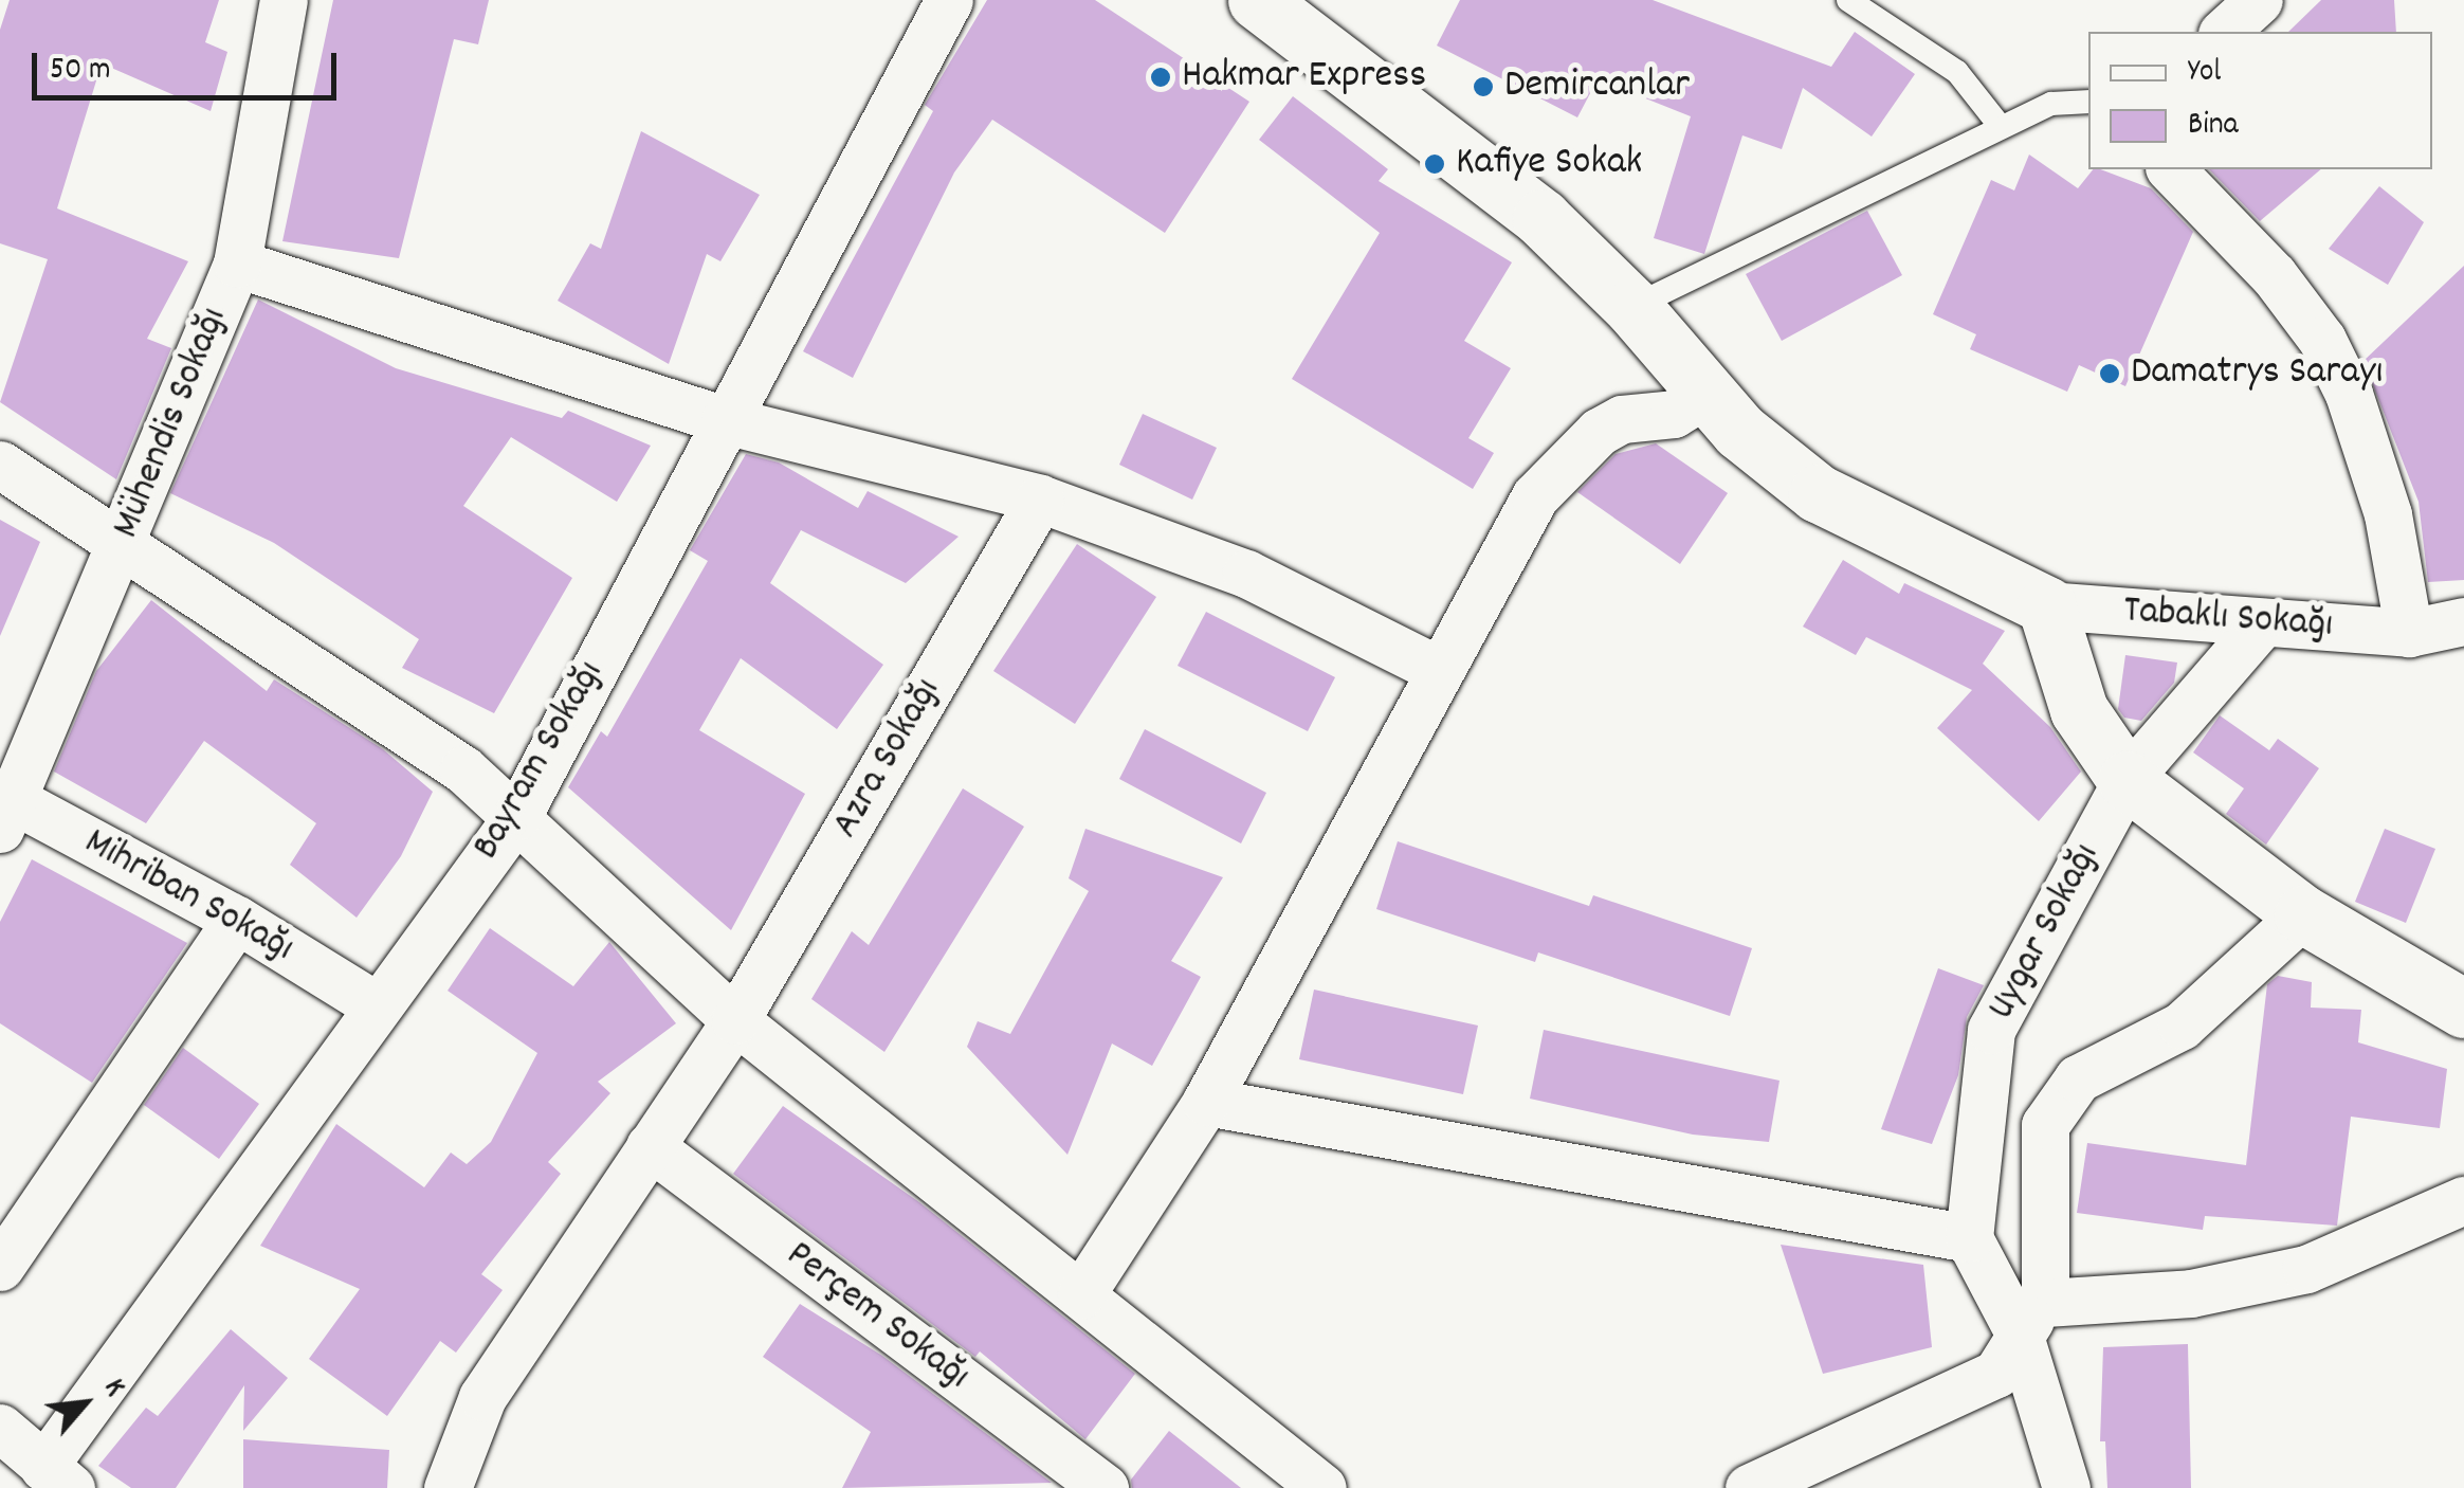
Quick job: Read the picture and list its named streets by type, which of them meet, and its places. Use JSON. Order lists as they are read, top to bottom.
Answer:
{
  "streets": {
    "street": [
      "Mühendis Sokağı",
      "Tabaklı Sokağı",
      "Azra Sokağı",
      "Bayram Sokağı",
      "Mihriban Sokağı",
      "Uygar Sokağı",
      "Perçem Sokağı"
    ]
  },
  "crossings": [
    ["Mühendis Sokağı", "Mihriban Sokağı"],
    ["Tabaklı Sokağı", "Uygar Sokağı"],
    ["Azra Sokağı", "Perçem Sokağı"],
    ["Bayram Sokağı", "Mihriban Sokağı"]
  ],
  "places": [
    "Hakmar Express",
    "Demircanlar",
    "Kafiye Sokak",
    "Damatrys Sarayı"
  ],
  "legend": ["Yol", "Bina"],
  "scale_bar": "50 m",
  "north": "top right"
}
